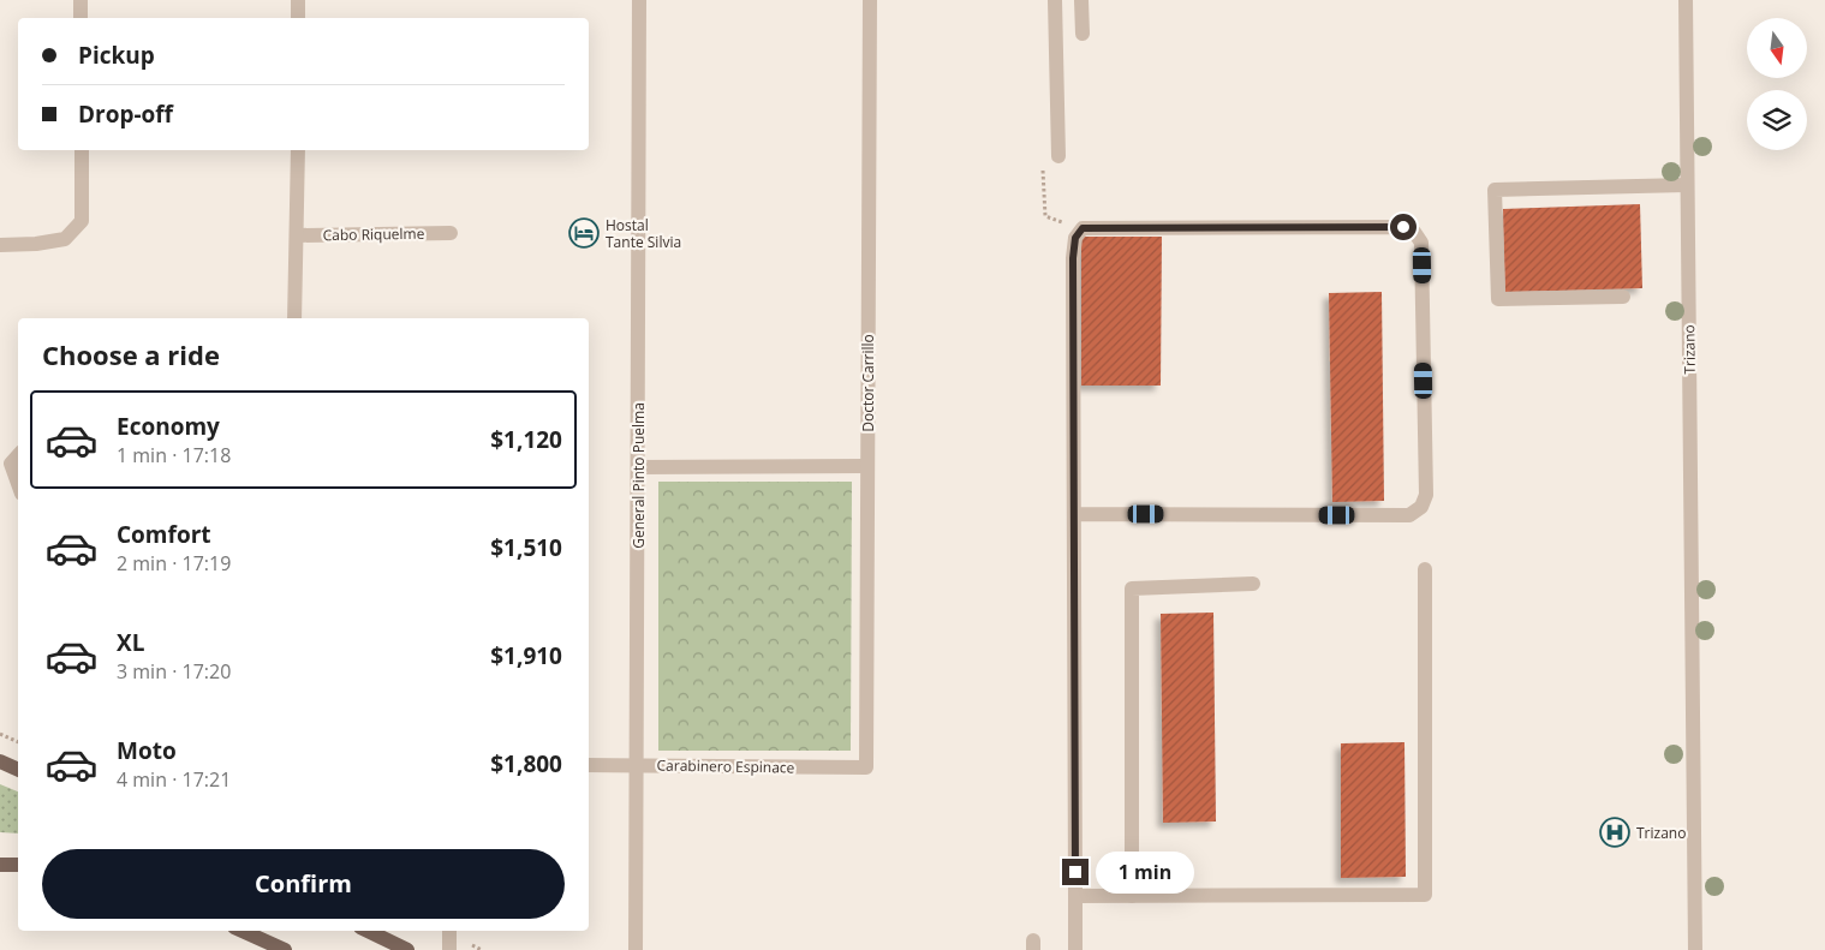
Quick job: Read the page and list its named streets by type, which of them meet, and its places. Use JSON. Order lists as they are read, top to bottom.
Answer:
{
  "streets": {
    "street": [
      "Cabo Riquelme",
      "Trizano",
      "Doctor Carrillo",
      "General Pinto Puelma",
      "Carabinero Espinace"
    ]
  },
  "crossings": [
    ["Doctor Carrillo", "Carabinero Espinace"],
    ["General Pinto Puelma", "Carabinero Espinace"]
  ],
  "places": {
    "hotel": ["Hostal Tante Silvia"],
    "hospital": ["Trizano"]
  },
  "north": "bottom",
  "page": {
    "banner": ["Pickup", "Drop-off"],
    "heading": "Choose a ride",
    "list": [
      {
        "name": "Economy",
        "note": "1 min · 17:18",
        "value": "$1,120"
      },
      {
        "name": "Comfort",
        "note": "2 min · 17:19",
        "value": "$1,510"
      },
      {
        "name": "XL",
        "note": "3 min · 17:20",
        "value": "$1,910"
      },
      {
        "name": "Moto",
        "note": "4 min · 17:21",
        "value": "$1,800"
      }
    ],
    "buttons": "Confirm",
    "bubble": "1 min"
  }
}
